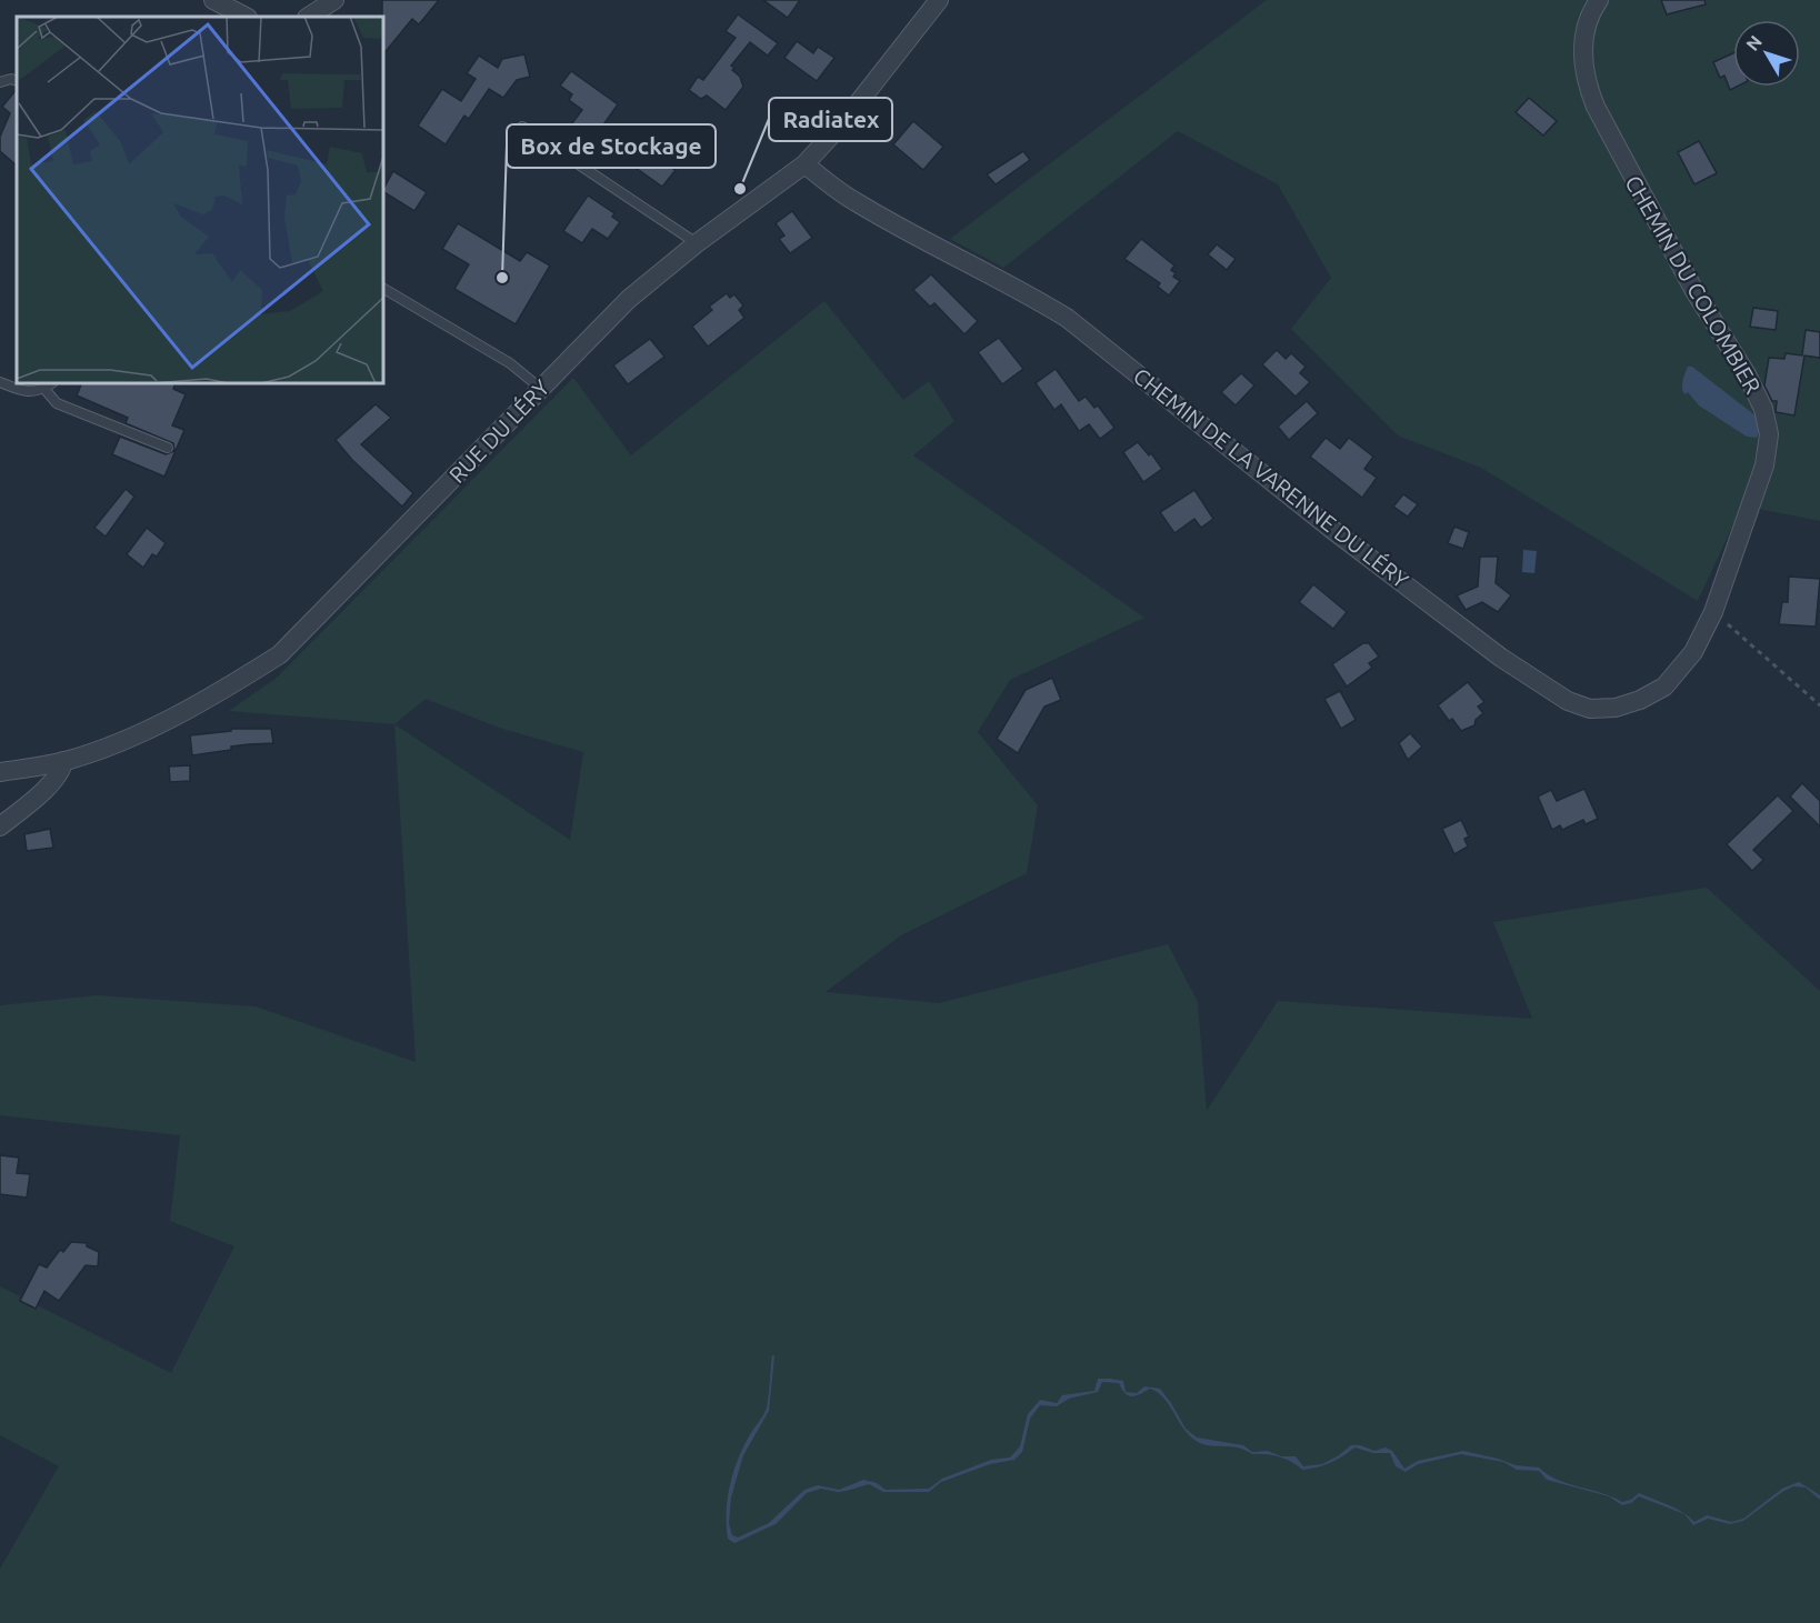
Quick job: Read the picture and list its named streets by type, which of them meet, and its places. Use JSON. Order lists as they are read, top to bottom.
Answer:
{
  "streets": {
    "street": ["CHEMIN DU COLOMBIER", "RUE DU LÉRY", "CHEMIN DE LA VARENNE DU LÉRY"]
  },
  "crossings": [
    ["CHEMIN DU COLOMBIER", "CHEMIN DE LA VARENNE DU LÉRY"],
    ["RUE DU LÉRY", "CHEMIN DE LA VARENNE DU LÉRY"]
  ],
  "places": ["Radiatex", "Box de Stockage"],
  "north": "top left"
}
